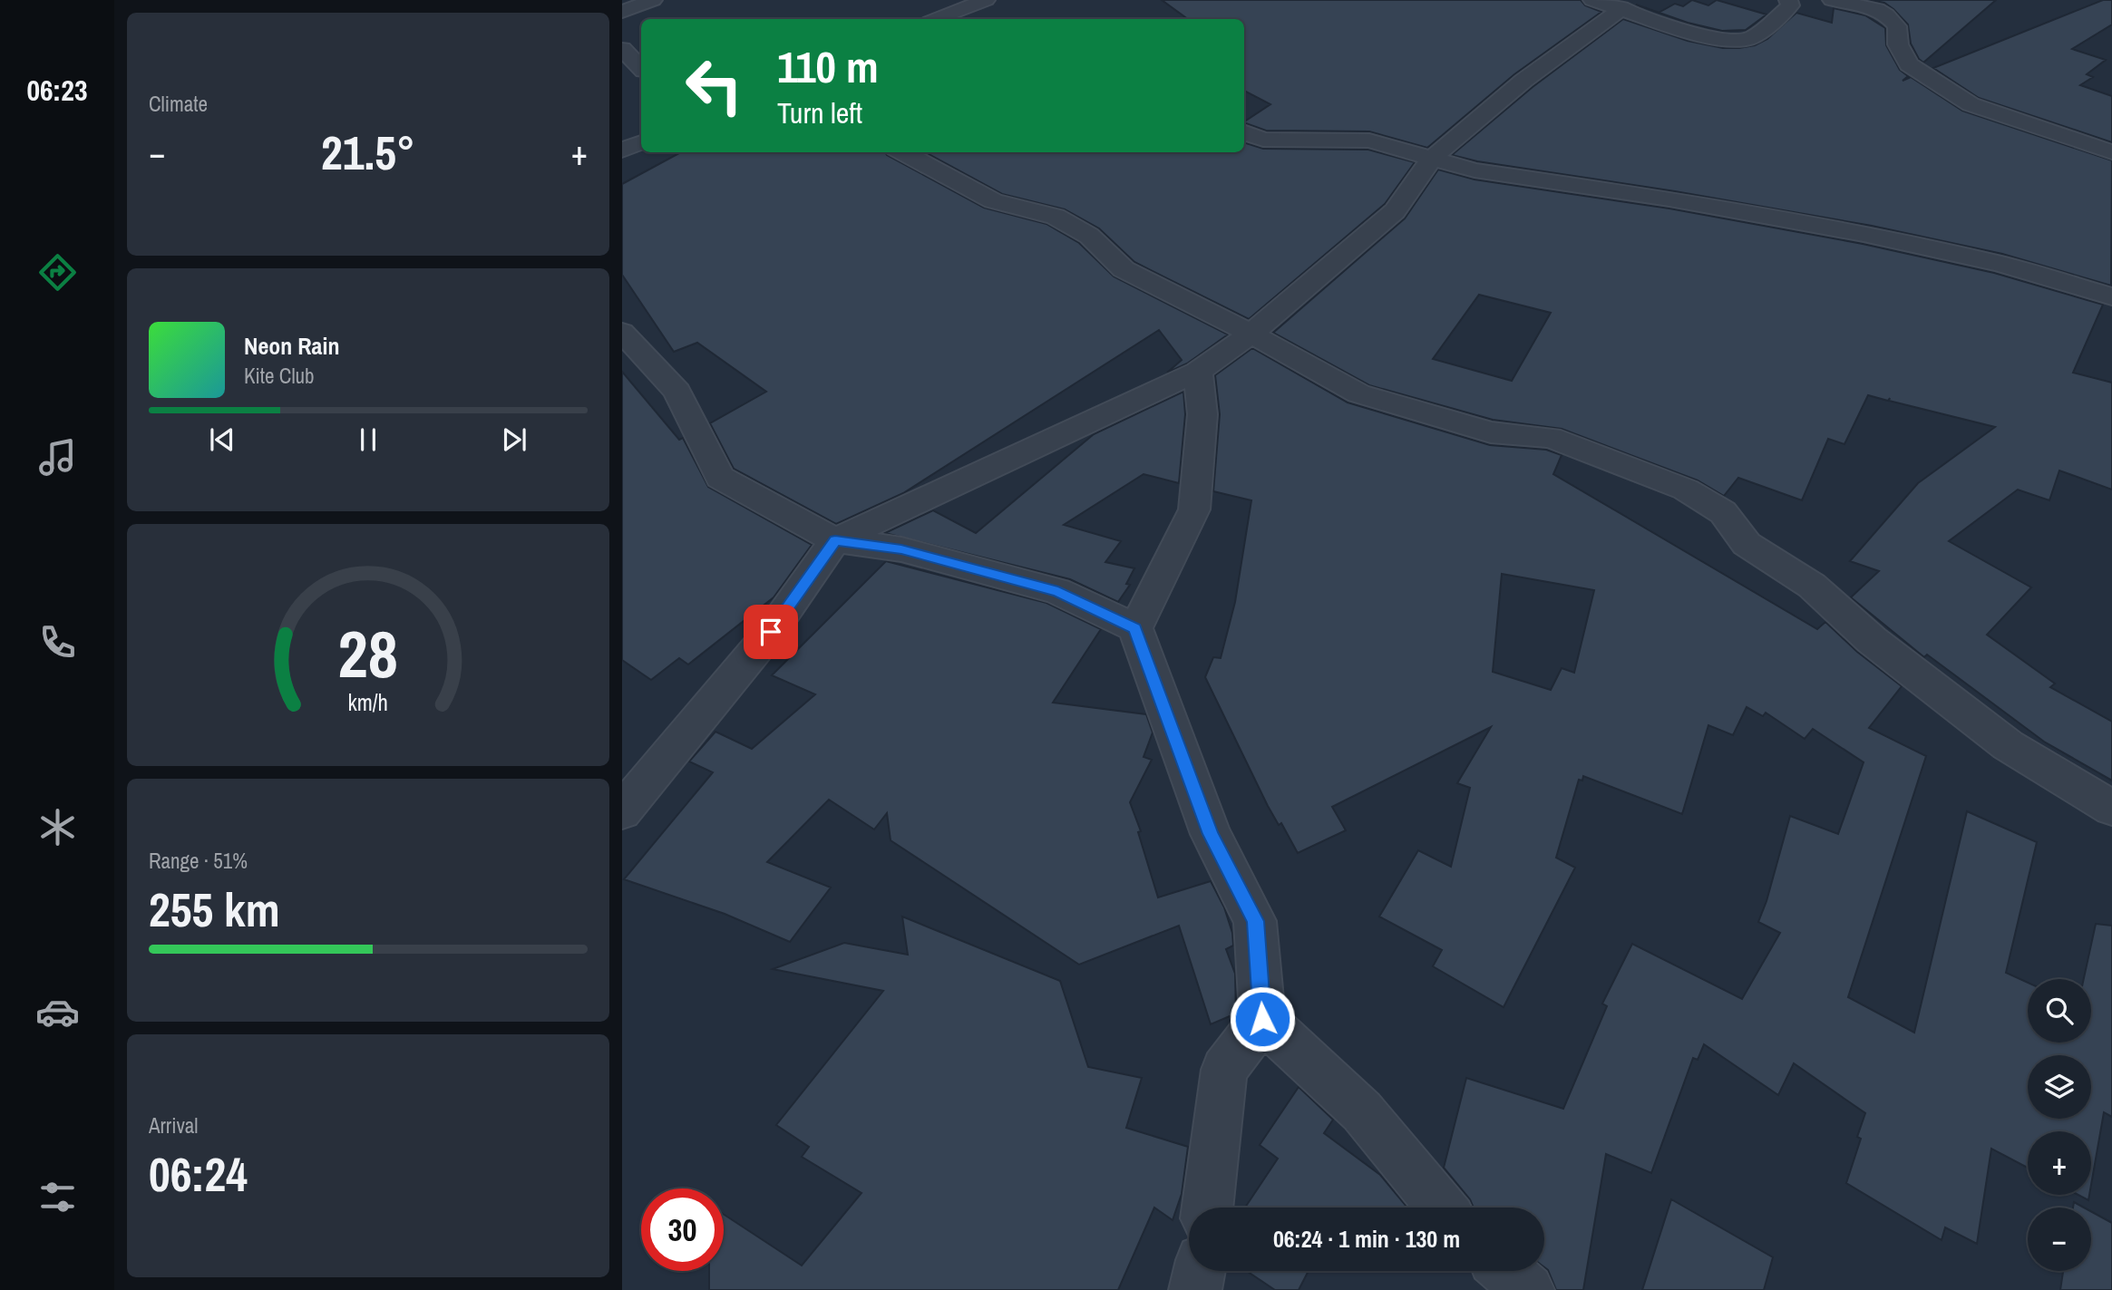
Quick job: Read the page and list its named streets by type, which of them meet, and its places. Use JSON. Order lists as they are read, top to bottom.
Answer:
{
  "page": {
    "tabs": "06:23",
    "tile": [
      "Climate",
      ["Range · 51%", "255 km"],
      ["Arrival", "06:24"]
    ],
    "turn": ["110 m", "Turn left"],
    "heat": ["−", "21.5°", "+"],
    "song": ["Neon Rain", "Kite Club"],
    "map_buttons": ["+", "−"],
    "limit": "30",
    "trip": "06:24 · 1 min · 130 m",
    "gauge": ["28", "km/h"]
  }
}
